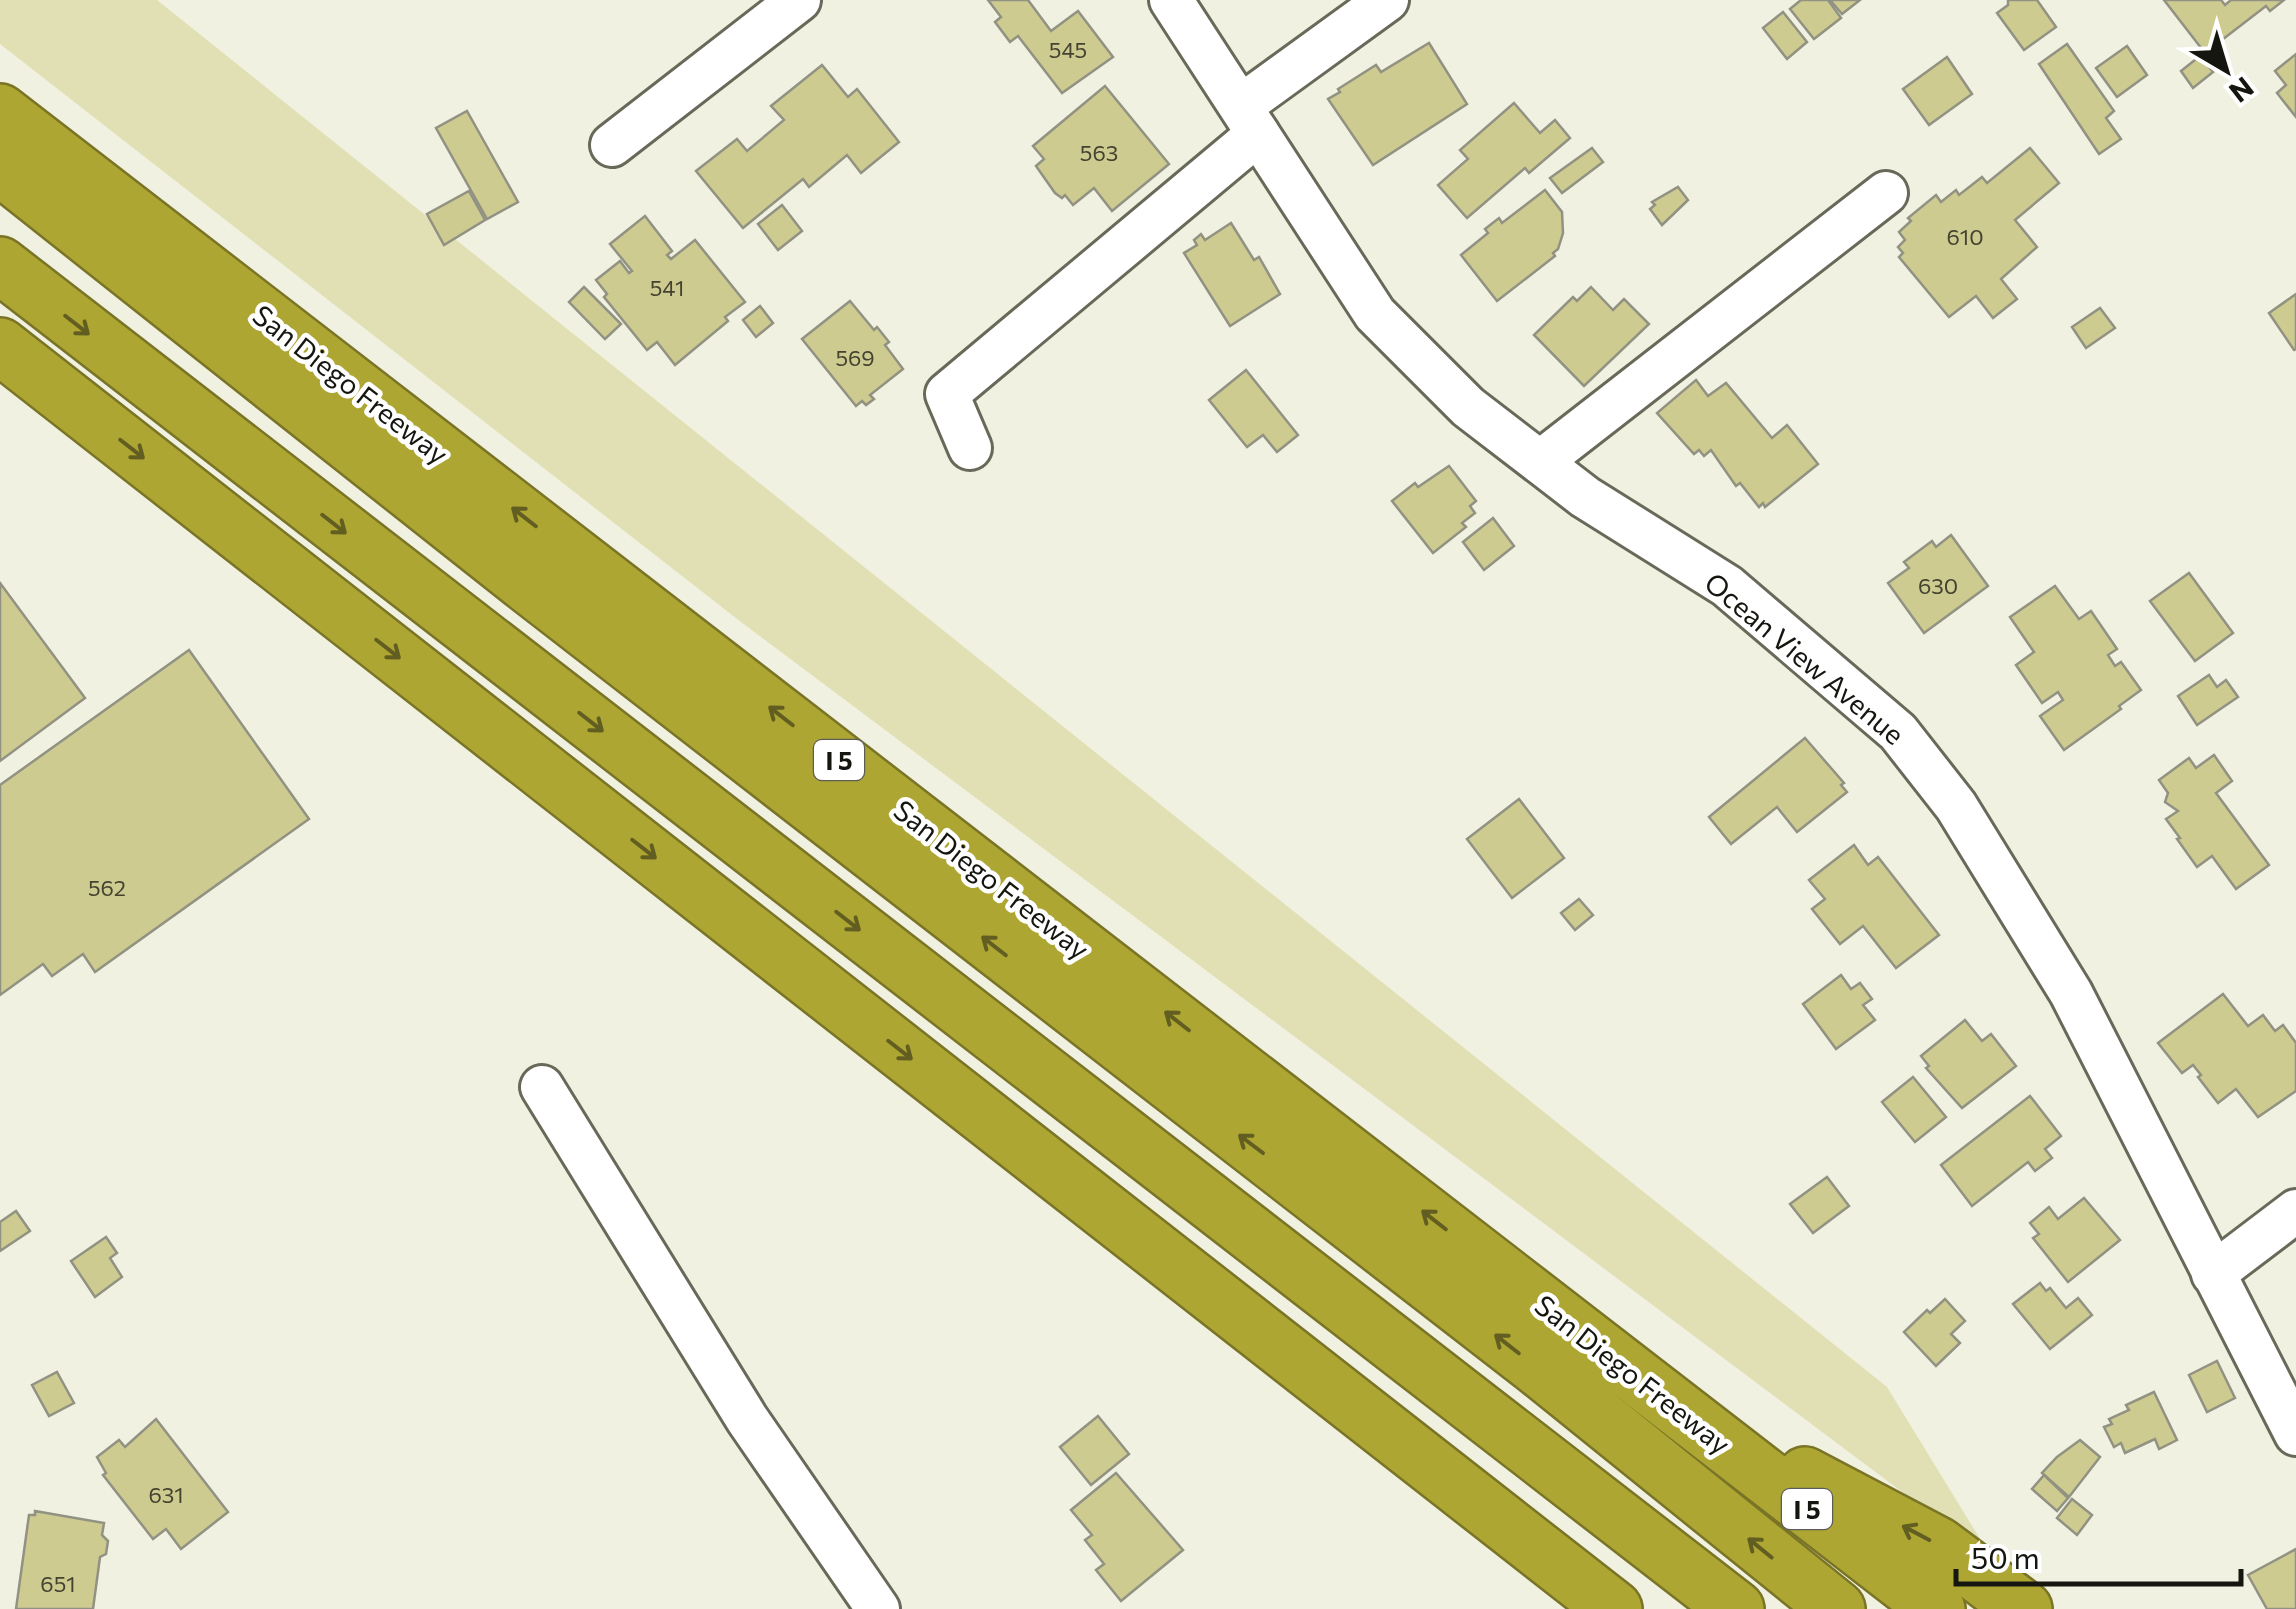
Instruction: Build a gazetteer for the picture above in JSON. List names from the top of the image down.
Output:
{
  "streets": {
    "highway": ["San Diego Freeway", "I 5"],
    "street": ["Ocean View Avenue"]
  },
  "house_numbers": [
    "545",
    "563",
    "610",
    "541",
    "569",
    "630",
    "562",
    "631",
    "651"
  ],
  "scale_bar": "50 m",
  "north": "bottom right"
}
